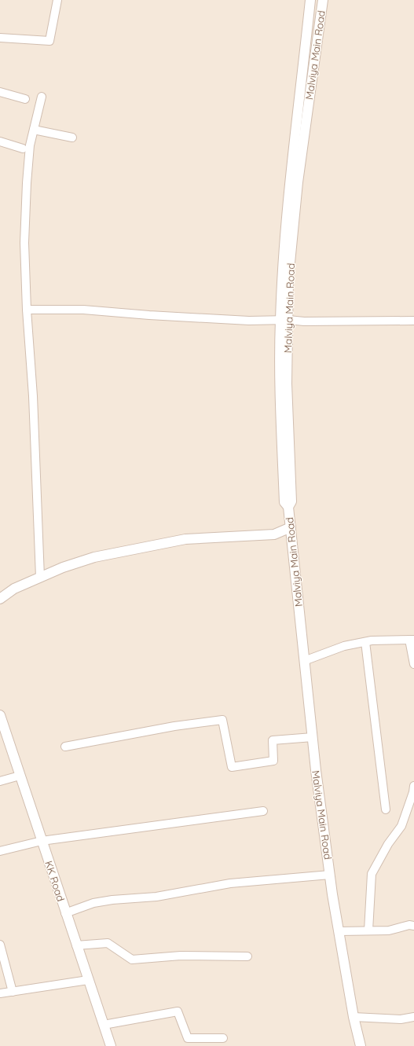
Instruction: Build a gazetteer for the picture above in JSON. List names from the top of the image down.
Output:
{
  "streets": {
    "street": ["Malviya Main Road", "KK Road"]
  }
}
